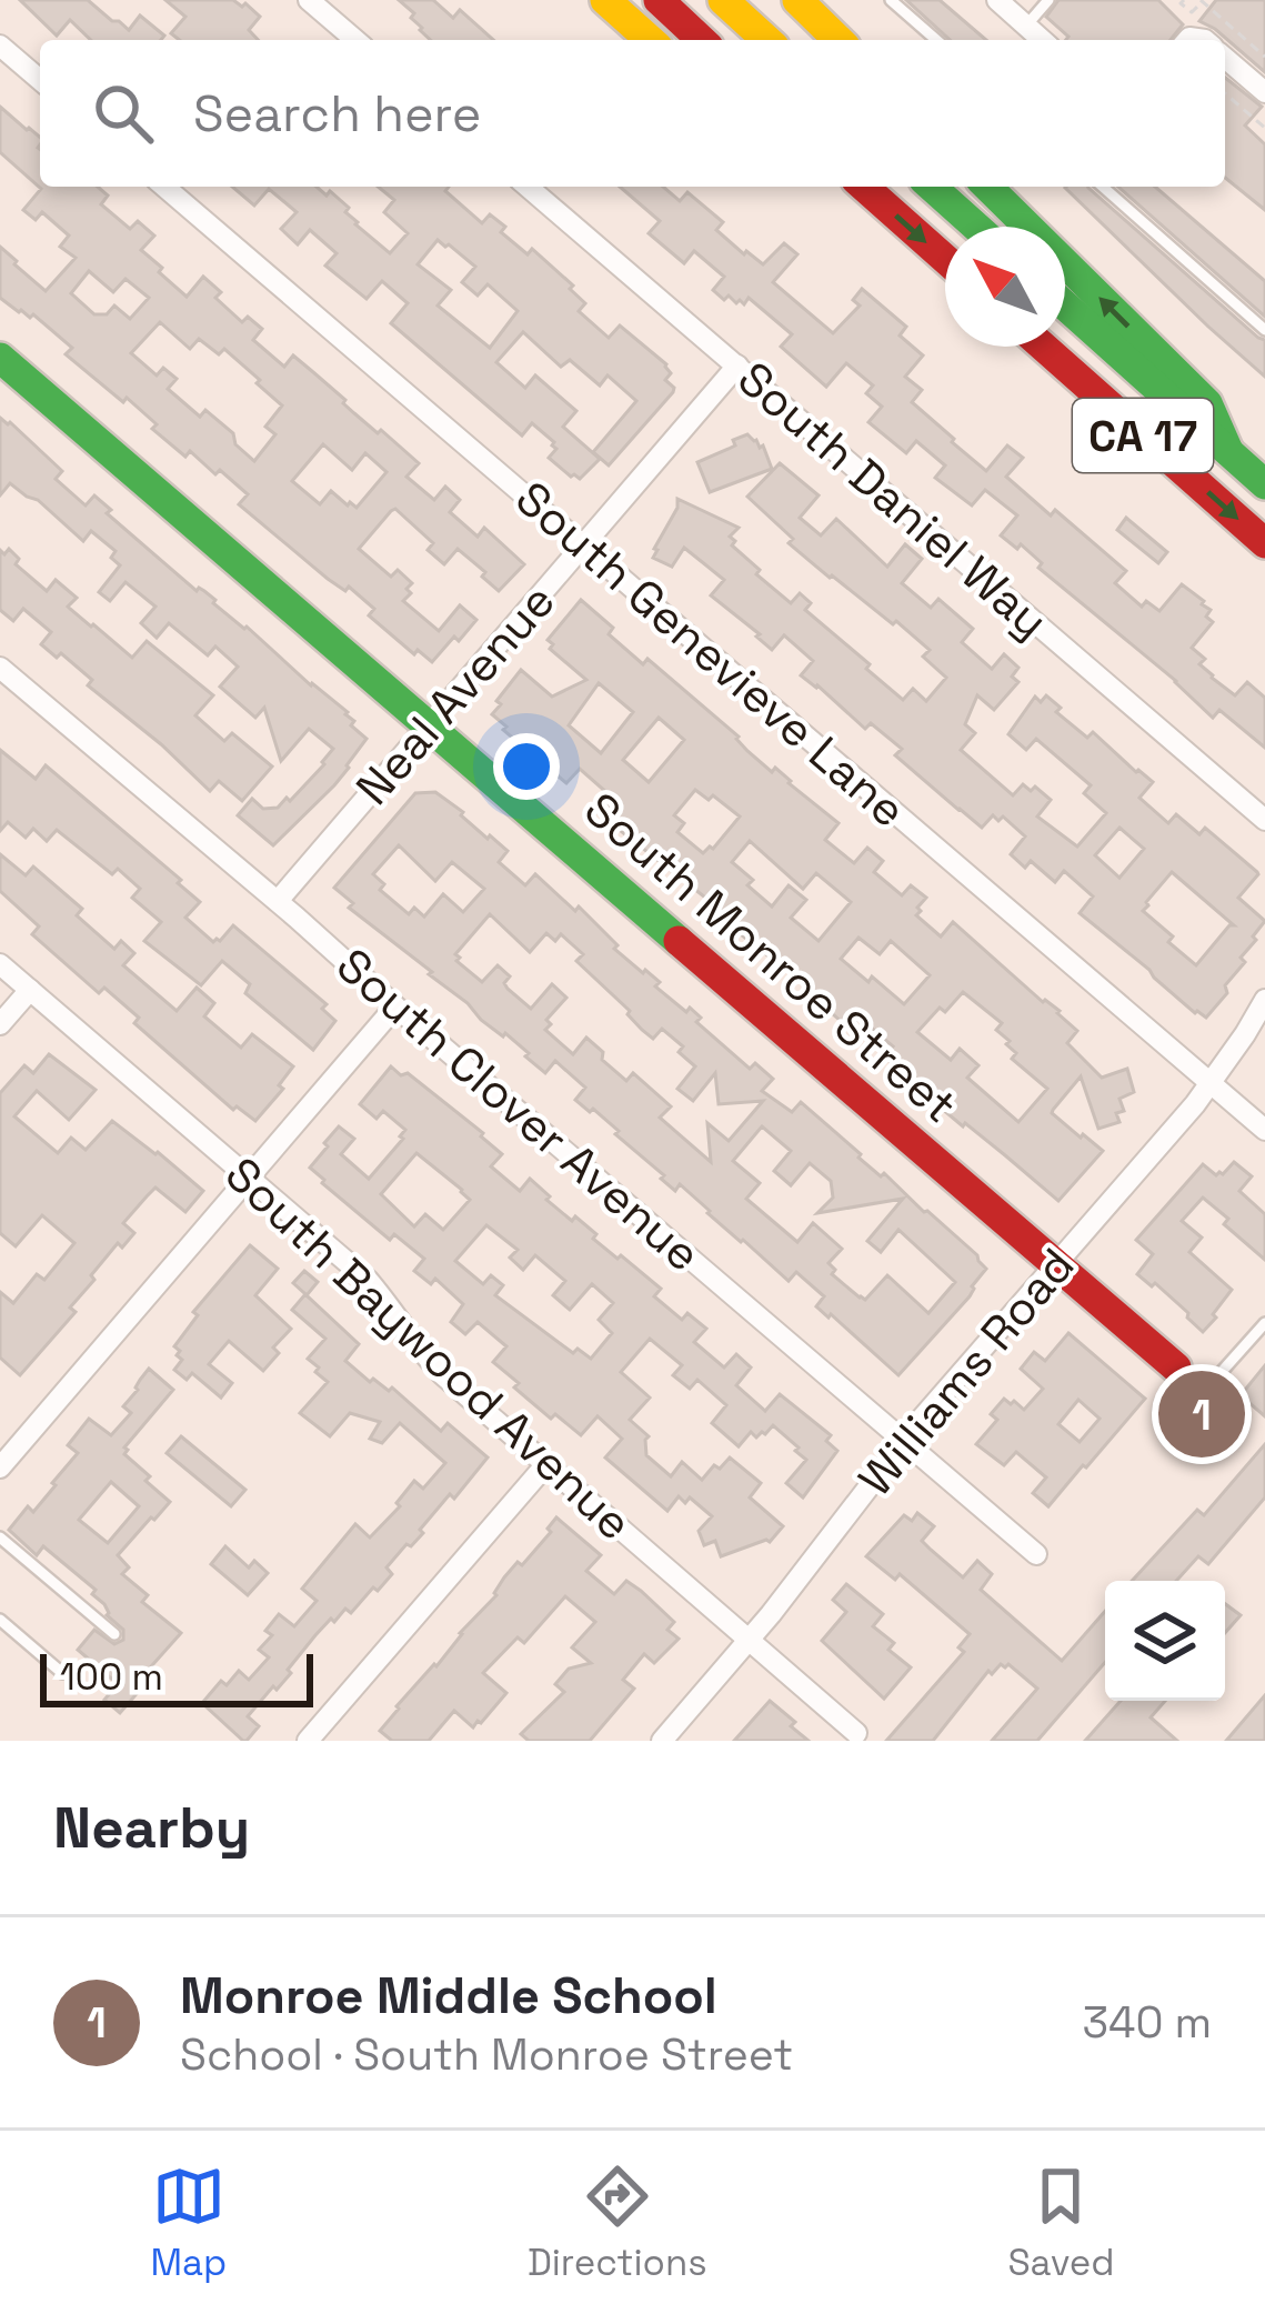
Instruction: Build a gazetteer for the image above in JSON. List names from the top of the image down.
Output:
{
  "streets": {
    "main road": ["CA 17", "South Monroe Street"],
    "street": [
      "South Daniel Way",
      "South Genevieve Lane",
      "Neal Avenue",
      "South Clover Avenue",
      "South Baywood Avenue",
      "Williams Road"
    ]
  },
  "crossings": [
    ["South Daniel Way", "Neal Avenue"],
    ["South Genevieve Lane", "Neal Avenue"],
    ["South Genevieve Lane", "Williams Road"],
    ["Neal Avenue", "South Monroe Street"],
    ["Neal Avenue", "South Clover Avenue"],
    ["South Monroe Street", "Williams Road"],
    ["South Clover Avenue", "Williams Road"],
    ["South Baywood Avenue", "Williams Road"]
  ],
  "scale_bar": "100 m",
  "north": "top left",
  "page": {
    "search": "Search here",
    "pins": "1",
    "scale": "100 m",
    "heading": "Nearby",
    "list": [
      {
        "mark": "1",
        "name": "Monroe Middle School",
        "note": "School · South Monroe Street",
        "value": "340 m"
      }
    ],
    "nav": ["Map", "Directions", "Saved"]
  }
}
